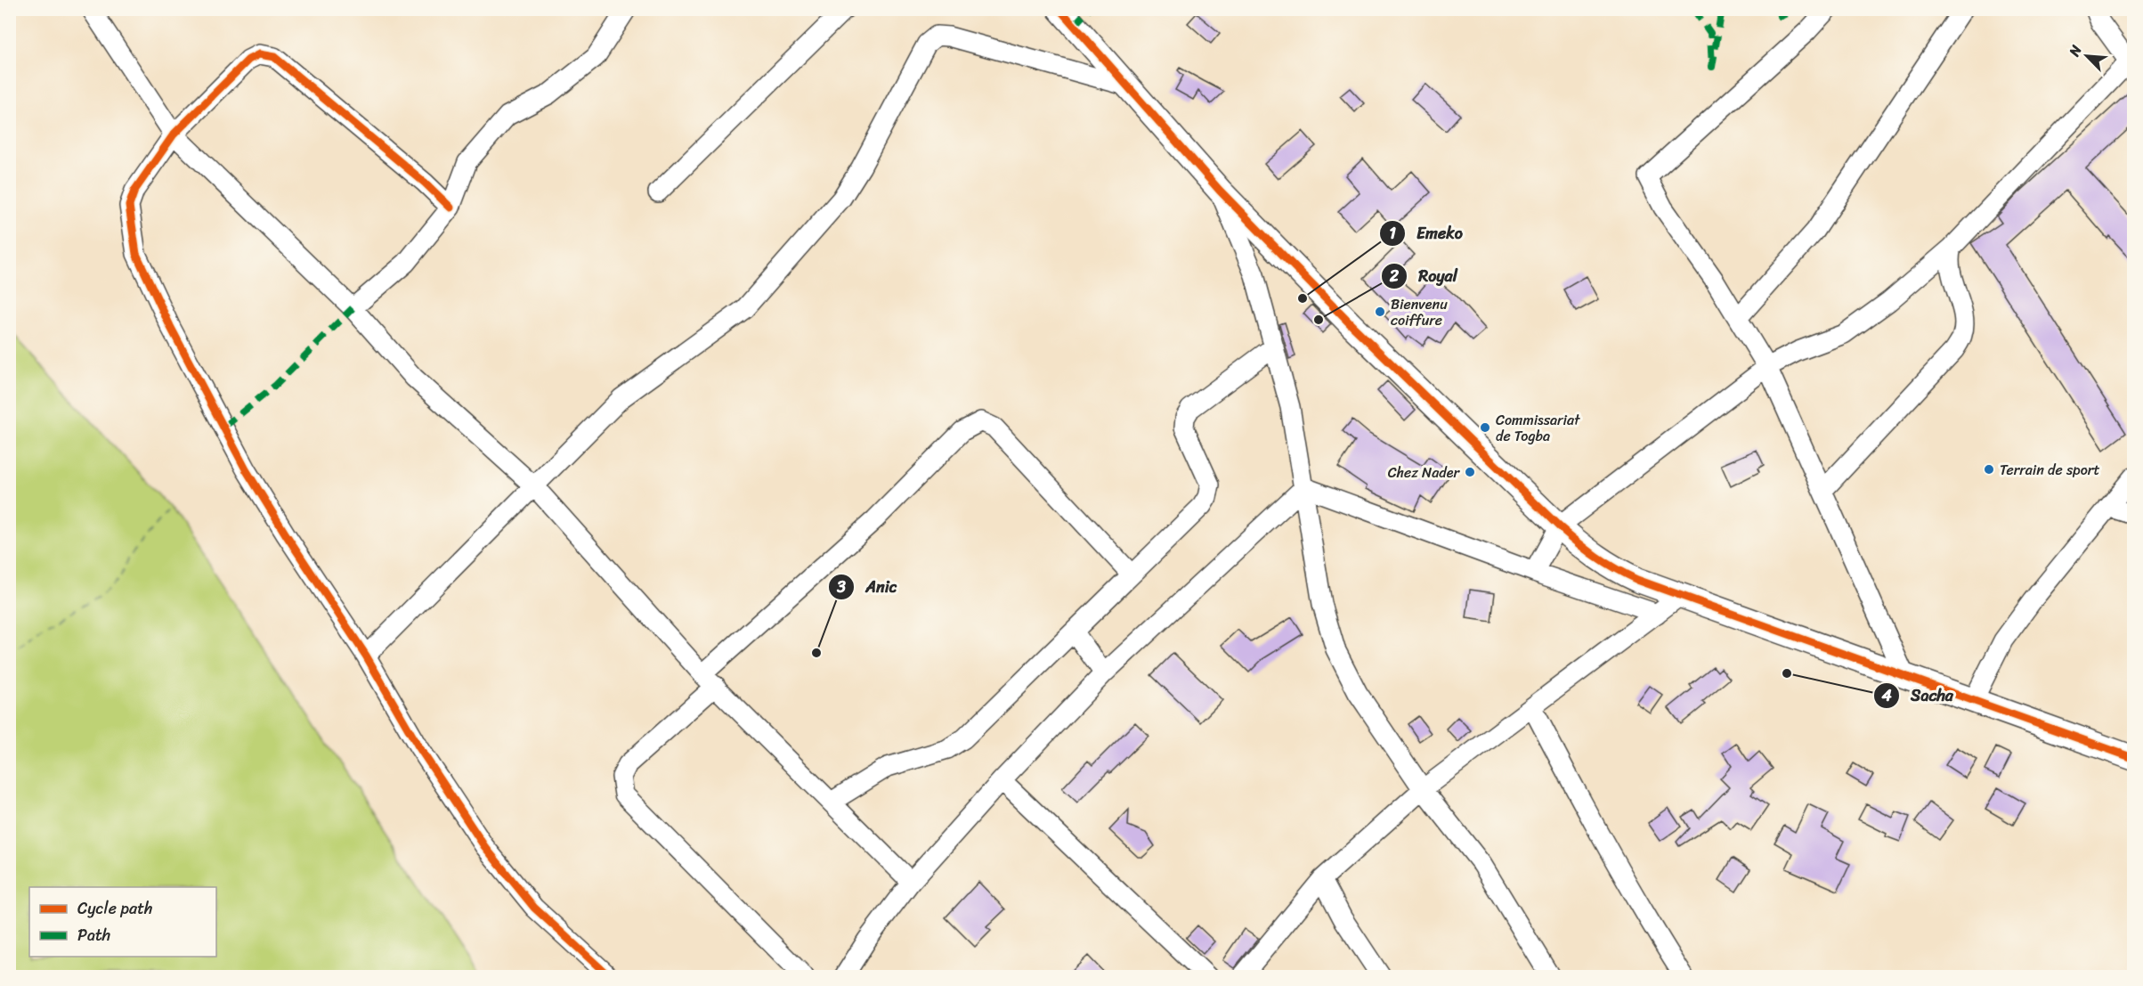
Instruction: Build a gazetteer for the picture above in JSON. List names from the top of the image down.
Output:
{
  "places": [
    "Emeko",
    "Bienvenu coiffure",
    "Royal",
    "Commissariat de Togba",
    "Terrain de sport",
    "Chez Nader",
    "Anic",
    "Sacha"
  ],
  "legend": ["Cycle path", "Path"],
  "north": "top left"
}
